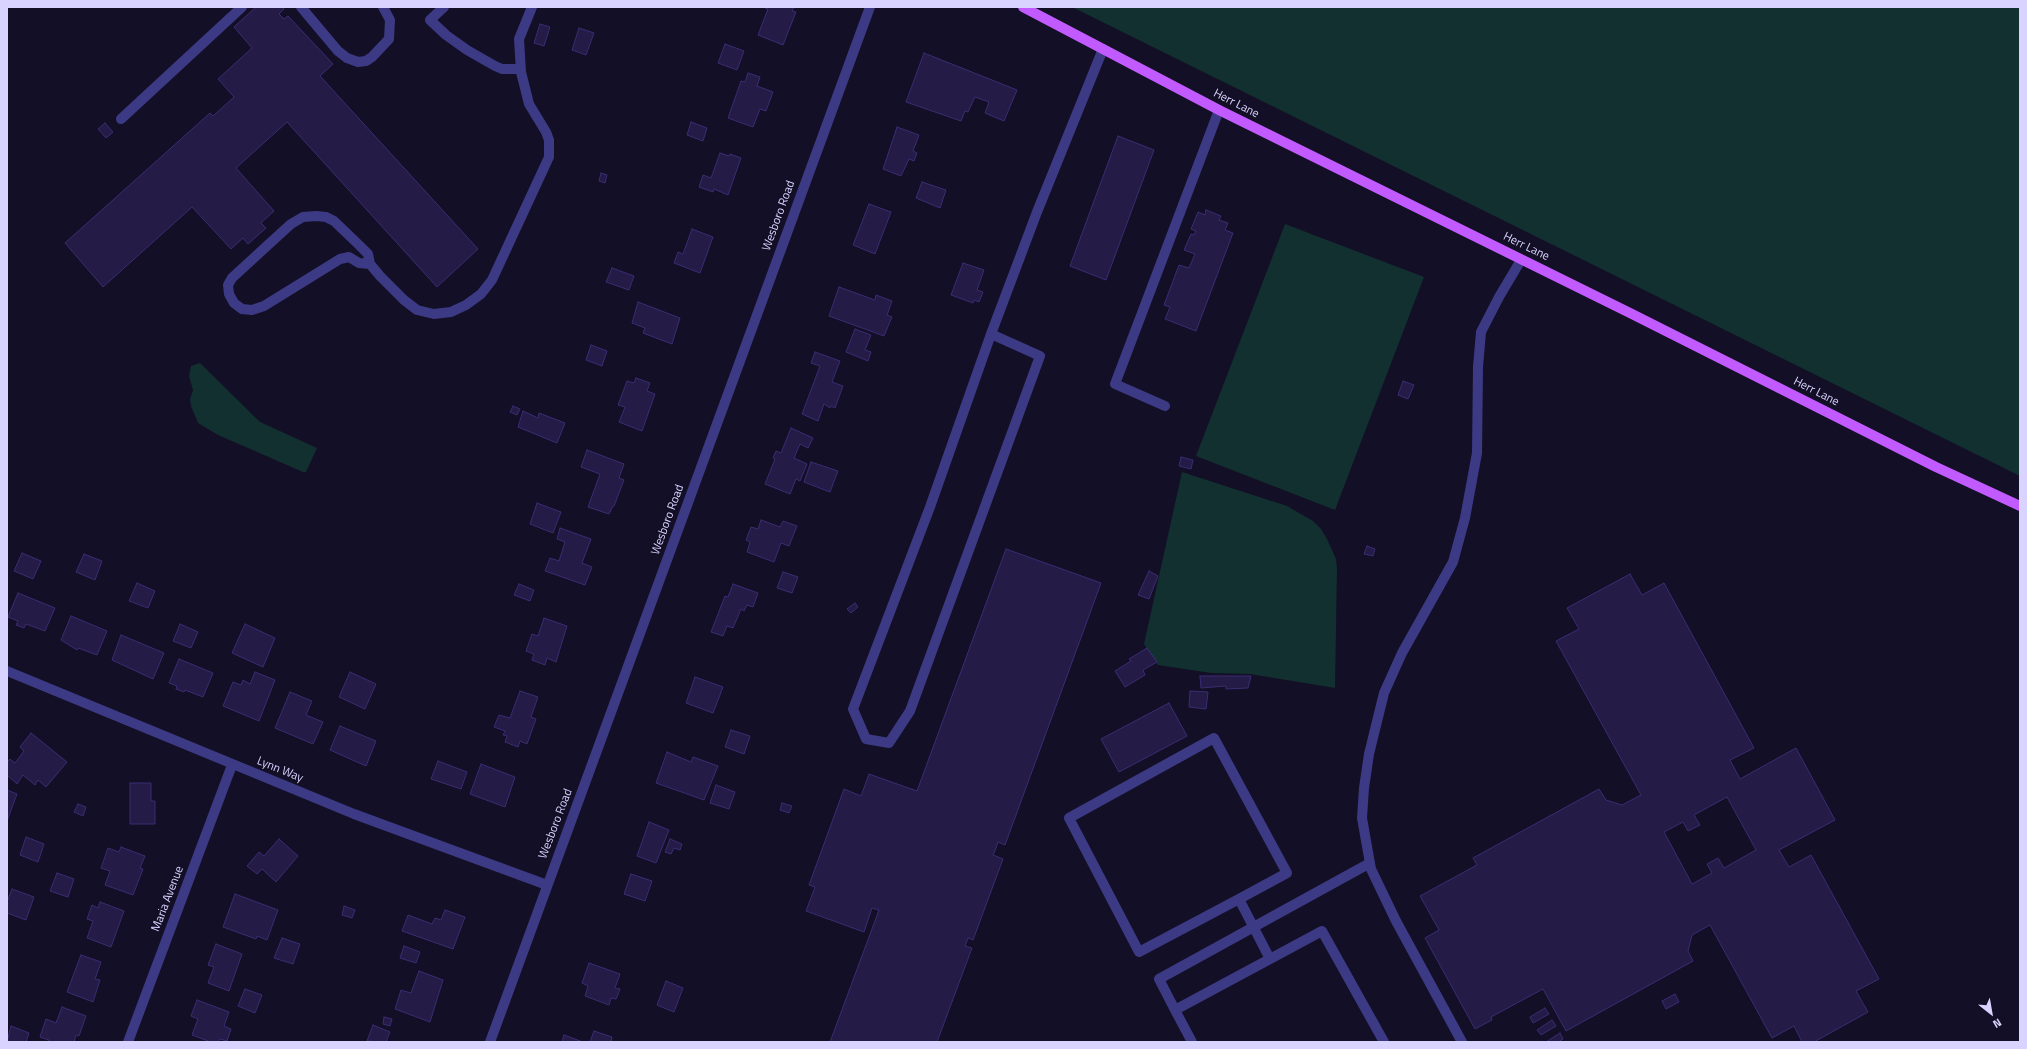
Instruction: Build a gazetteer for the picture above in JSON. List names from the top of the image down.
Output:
{
  "streets": {
    "main road": ["Herr Lane"],
    "street": ["Wesboro Road", "Lynn Way", "Maria Avenue"]
  },
  "crossings": [
    ["Wesboro Road", "Lynn Way"],
    ["Lynn Way", "Maria Avenue"]
  ],
  "north": "bottom right"
}
